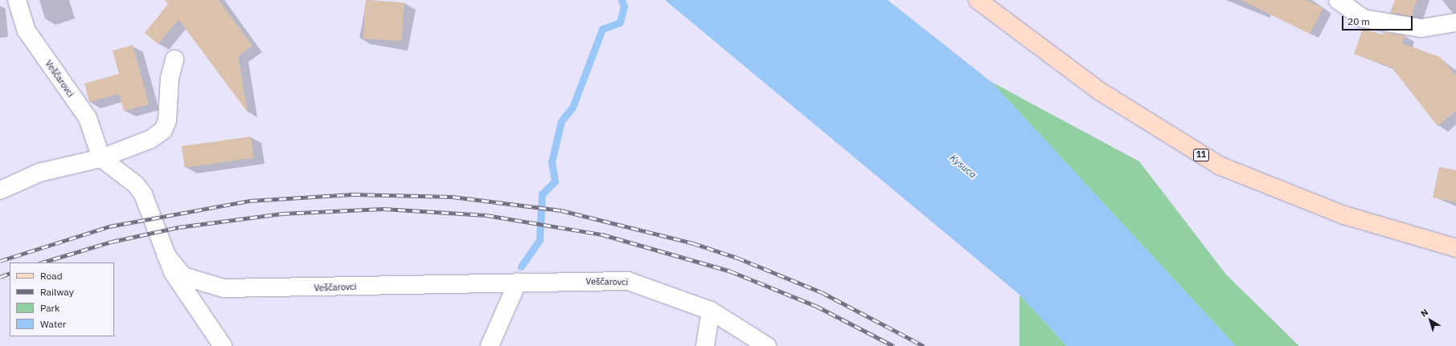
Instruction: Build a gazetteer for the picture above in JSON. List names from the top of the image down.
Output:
{
  "streets": {
    "main road": ["11"],
    "street": ["Veščarovci"]
  },
  "water": ["Kysuca"],
  "legend": [
    "Road",
    "Railway",
    "Park",
    "Water"
  ],
  "scale_bar": "20 m",
  "north": "top left"
}
